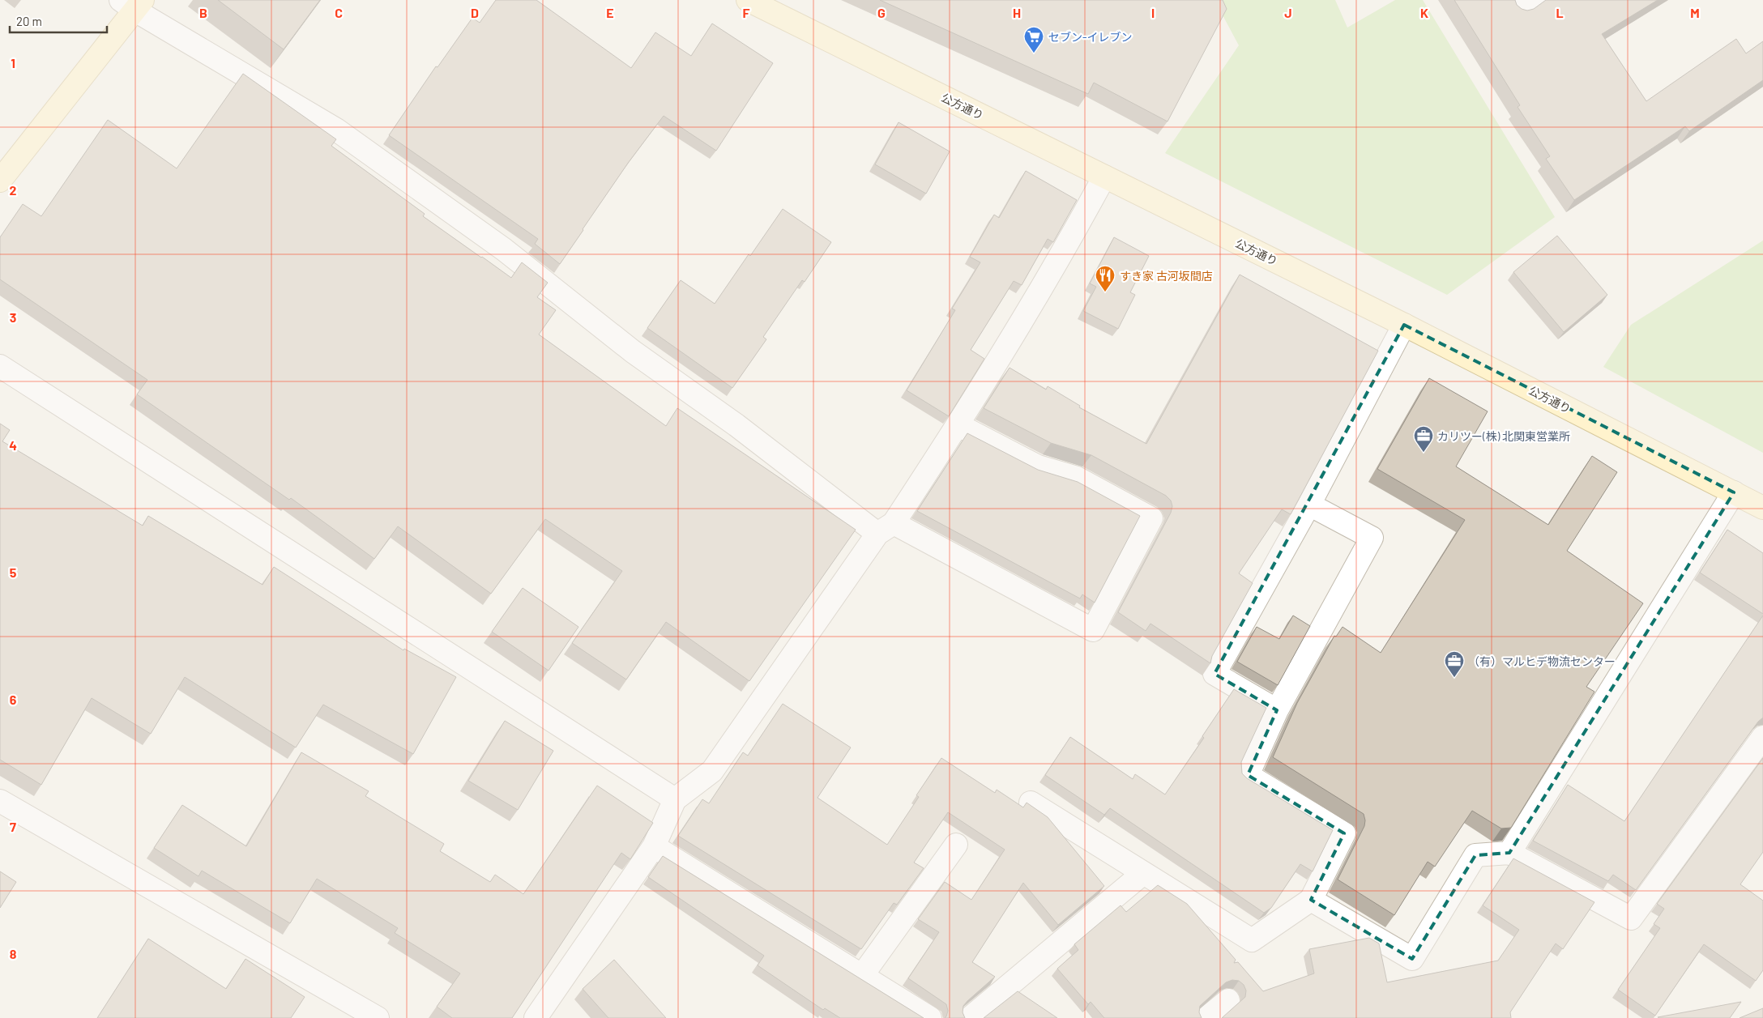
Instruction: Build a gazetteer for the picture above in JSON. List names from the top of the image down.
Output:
{
  "streets": {
    "street": ["公方通り"]
  },
  "places": {
    "supermarket": ["セブン-イレブン"],
    "restaurant": ["すき家 古河坂間店"],
    "office": ["カリツー(株) 北関東営業所", "（有）マルヒデ物流センター"]
  },
  "scale_bar": "20 m",
  "grid": {
    "columns": [
      "B",
      "C",
      "D",
      "E",
      "F",
      "G",
      "H",
      "I",
      "J",
      "K",
      "L",
      "M"
    ],
    "rows": [
      "1",
      "2",
      "3",
      "4",
      "5",
      "6",
      "7",
      "8"
    ]
  }
}
